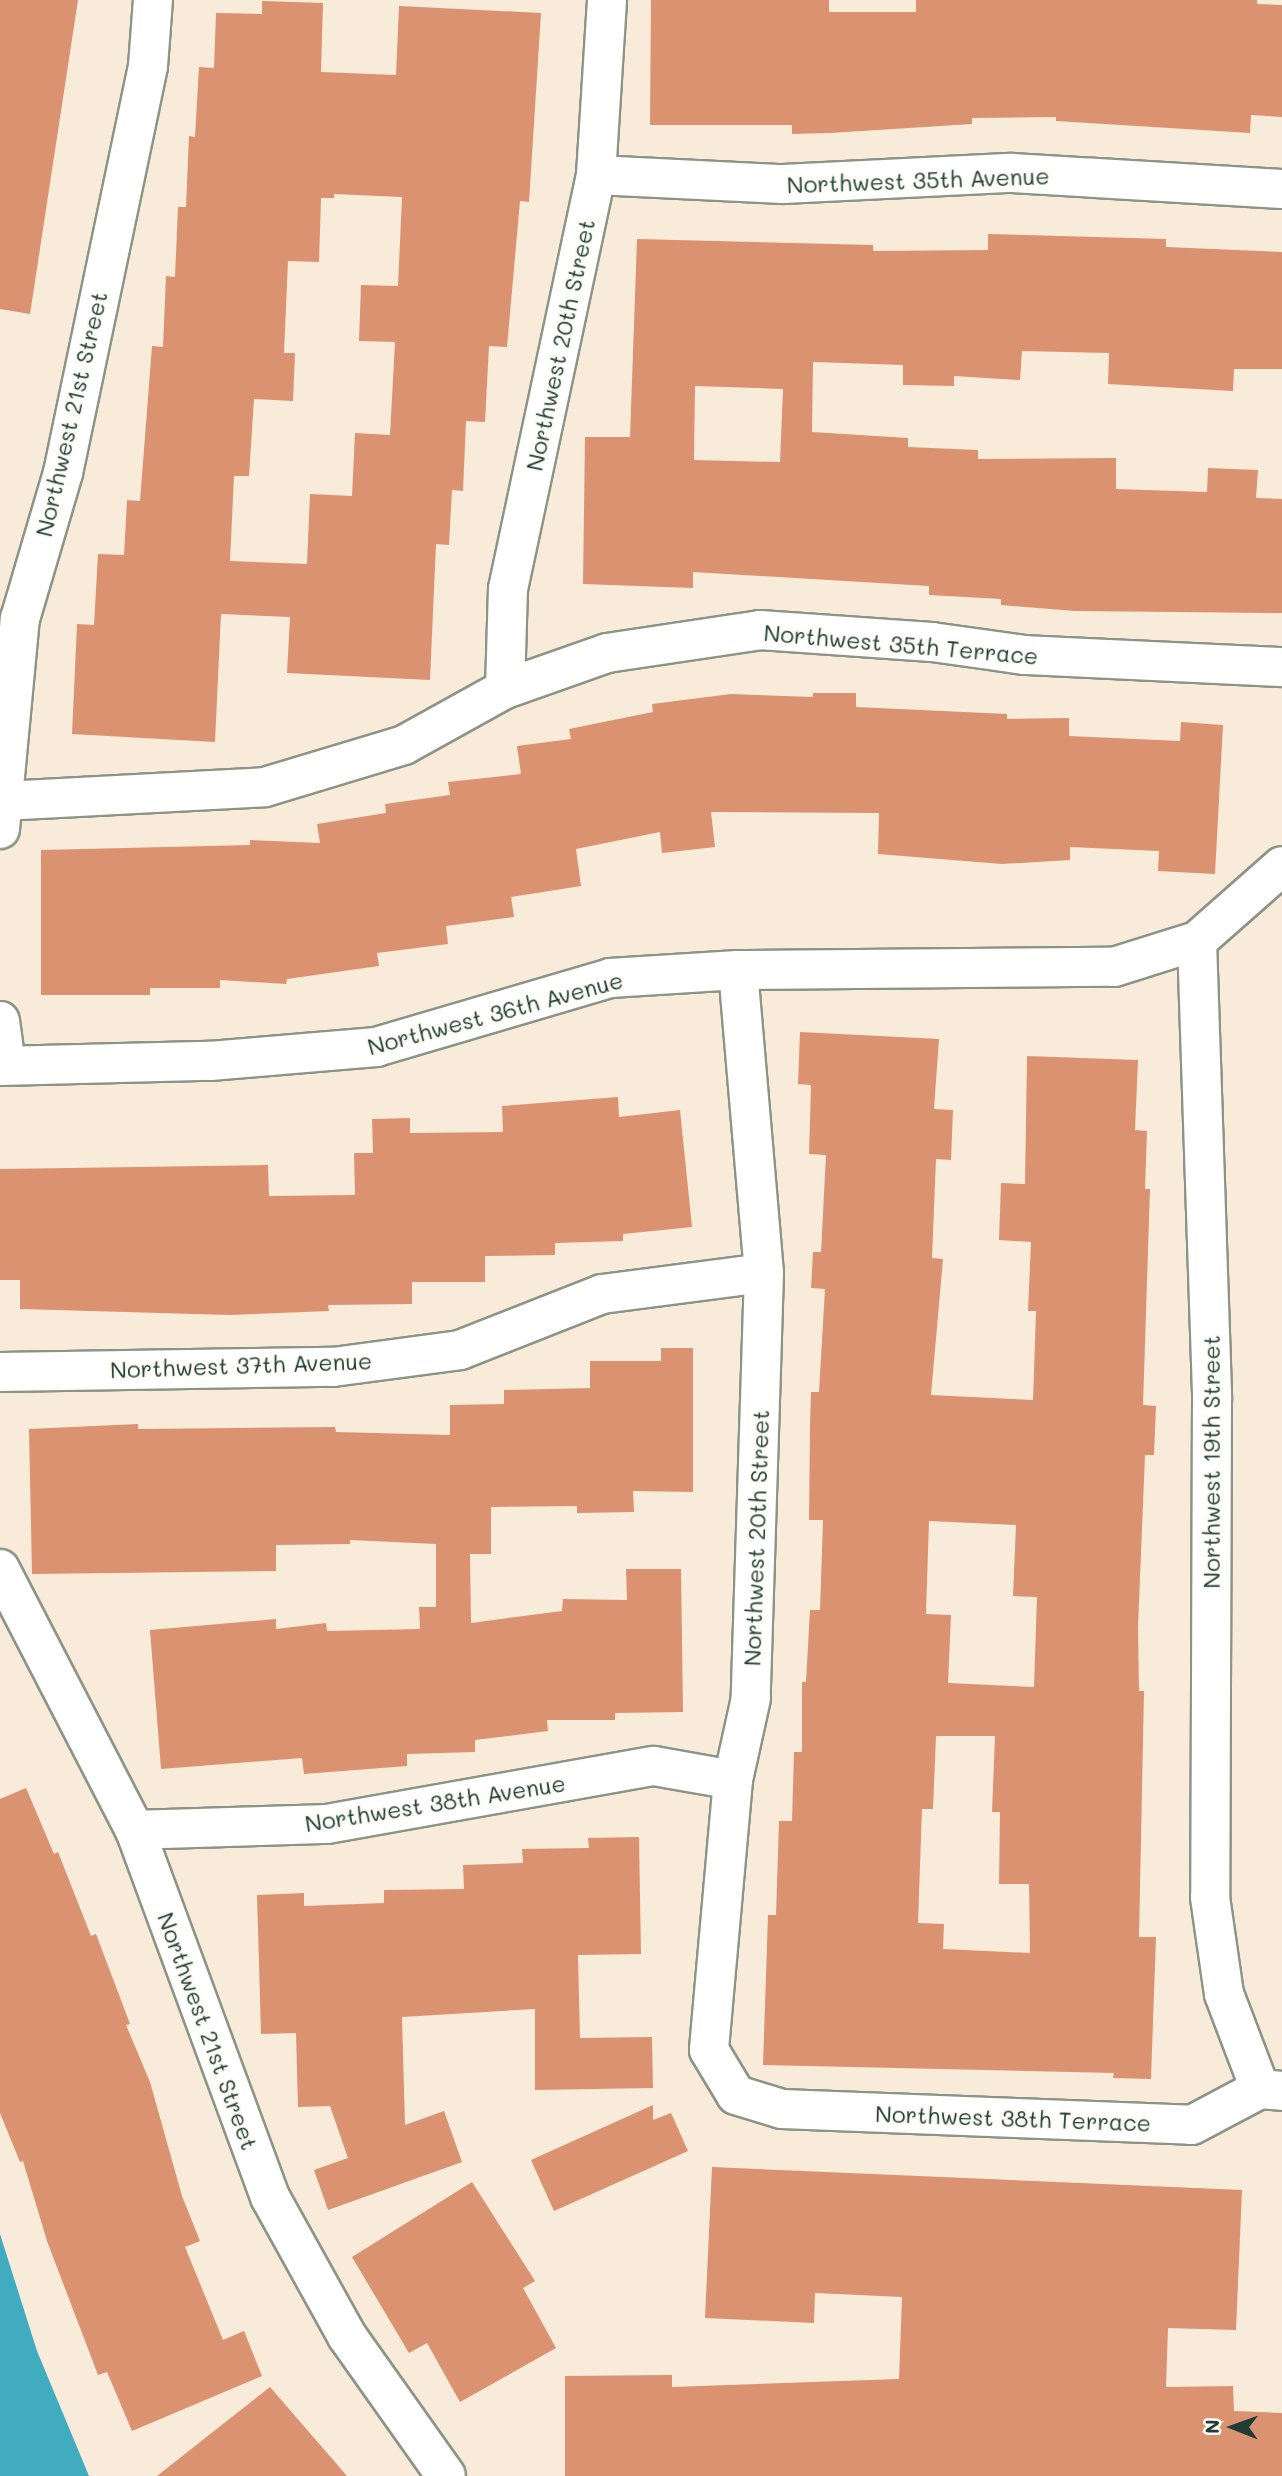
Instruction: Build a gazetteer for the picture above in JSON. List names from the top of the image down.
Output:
{
  "streets": {
    "street": [
      "Northwest 35th Avenue",
      "Northwest 20th Street",
      "Northwest 21st Street",
      "Northwest 35th Terrace",
      "Northwest 36th Avenue",
      "Northwest 37th Avenue",
      "Northwest 19th Street",
      "Northwest 38th Avenue",
      "Northwest 38th Terrace"
    ]
  },
  "crossings": [
    ["Northwest 35th Avenue", "Northwest 20th Street"],
    ["Northwest 20th Street", "Northwest 35th Terrace"],
    ["Northwest 20th Street", "Northwest 36th Avenue"],
    ["Northwest 20th Street", "Northwest 37th Avenue"],
    ["Northwest 20th Street", "Northwest 38th Avenue"],
    ["Northwest 20th Street", "Northwest 38th Terrace"],
    ["Northwest 21st Street", "Northwest 35th Terrace"],
    ["Northwest 21st Street", "Northwest 38th Avenue"],
    ["Northwest 36th Avenue", "Northwest 19th Street"],
    ["Northwest 19th Street", "Northwest 38th Terrace"]
  ],
  "north": "left"
}
